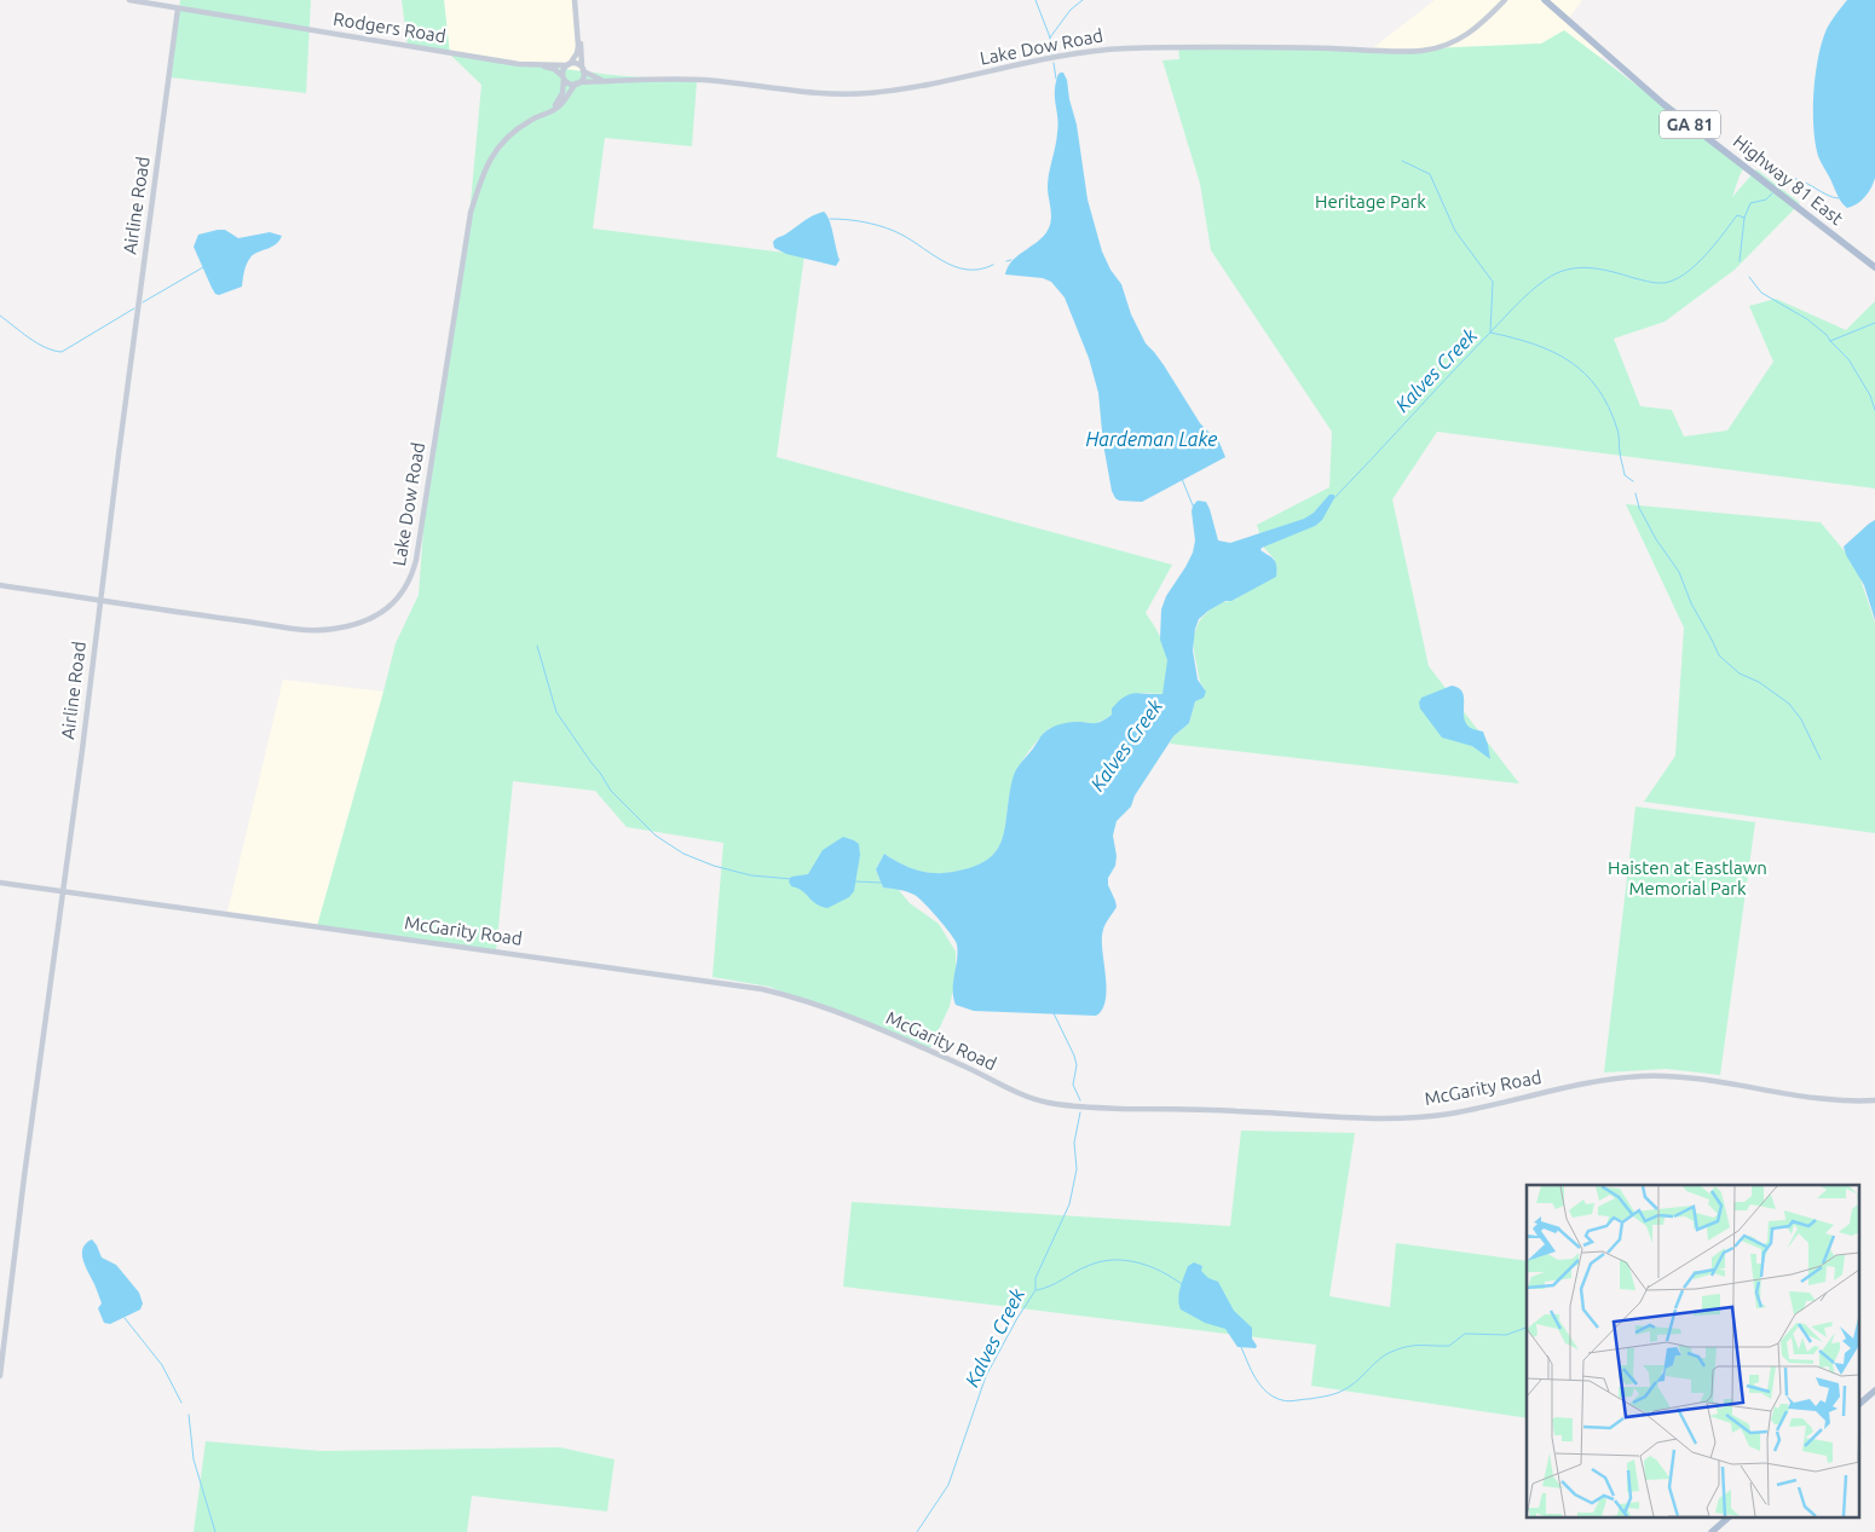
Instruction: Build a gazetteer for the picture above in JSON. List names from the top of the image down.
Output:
{
  "streets": {
    "main road": ["GA 81", "Highway 81 East"],
    "street": [
      "Rodgers Road",
      "Lake Dow Road",
      "Airline Road",
      "McGarity Road"
    ]
  },
  "crossings": [
    ["Rodgers Road", "Lake Dow Road"],
    ["Rodgers Road", "Airline Road"],
    ["Lake Dow Road", "Airline Road"],
    ["Airline Road", "McGarity Road"]
  ],
  "water": ["Kalves Creek", "Hardeman Lake"],
  "parks": ["Heritage Park", "Haisten at Eastlawn Memorial Park"]
}
